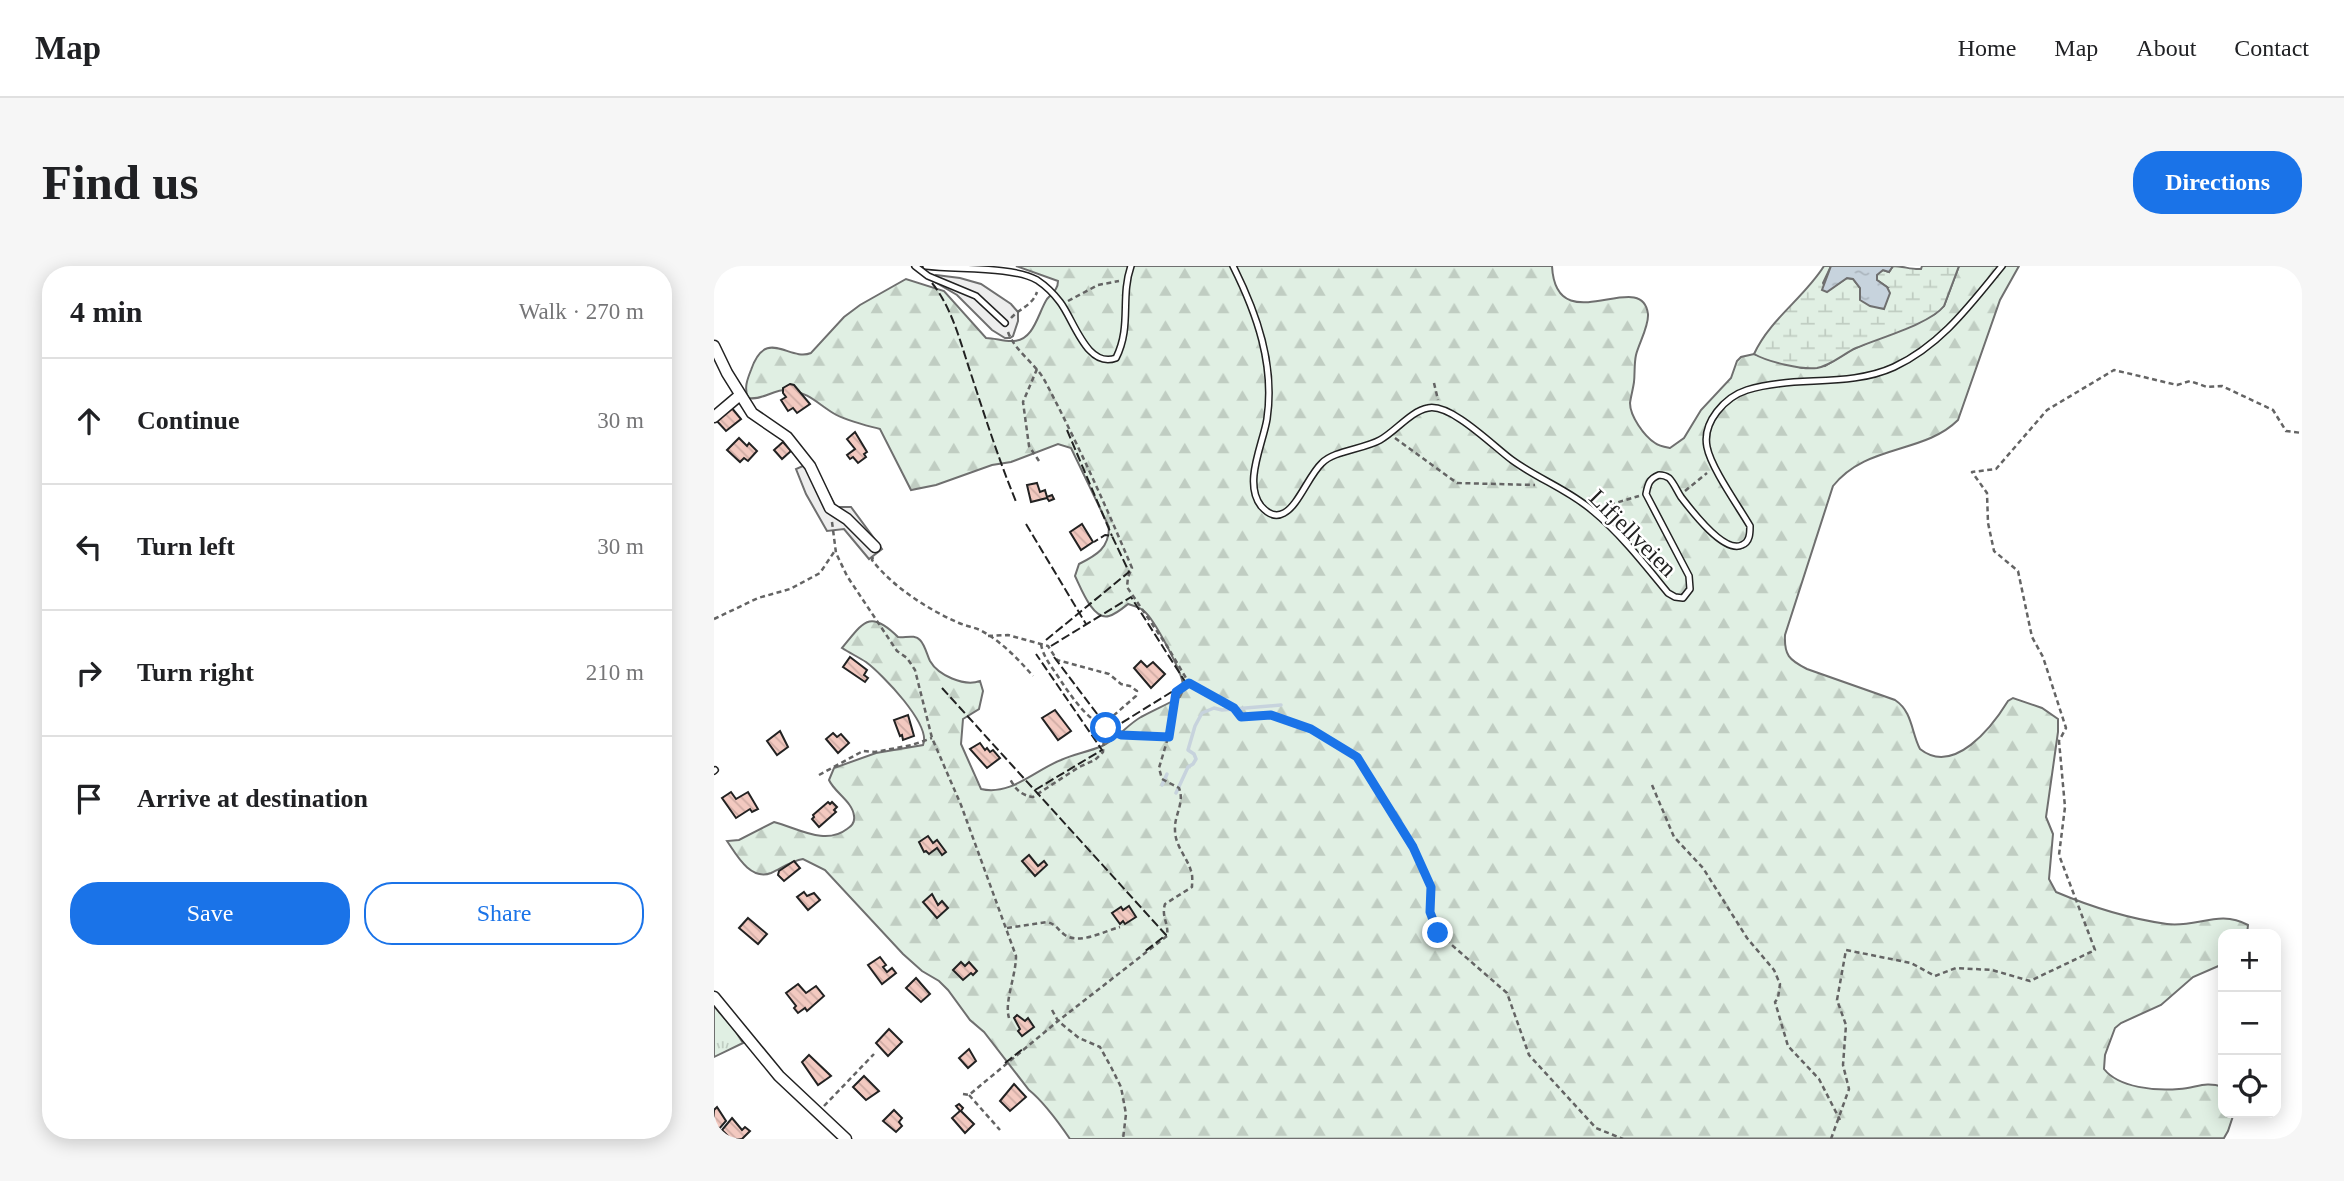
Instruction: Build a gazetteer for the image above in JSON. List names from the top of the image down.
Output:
{
  "streets": {
    "lane": ["Lifjellveien"]
  },
  "page": {
    "header": "Map",
    "nav": [
      "Home",
      "Map",
      "About",
      "Contact"
    ],
    "buttons": [
      "Directions",
      ["Save", "Share"]
    ],
    "title": "Find us",
    "heading": ["4 min", "Walk · 270 m"],
    "list": [
      ["Continue", "30 m"],
      ["Turn left", "30 m"],
      ["Turn right", "210 m"],
      "Arrive at destination"
    ],
    "map_buttons": ["+", "−"]
  }
}
